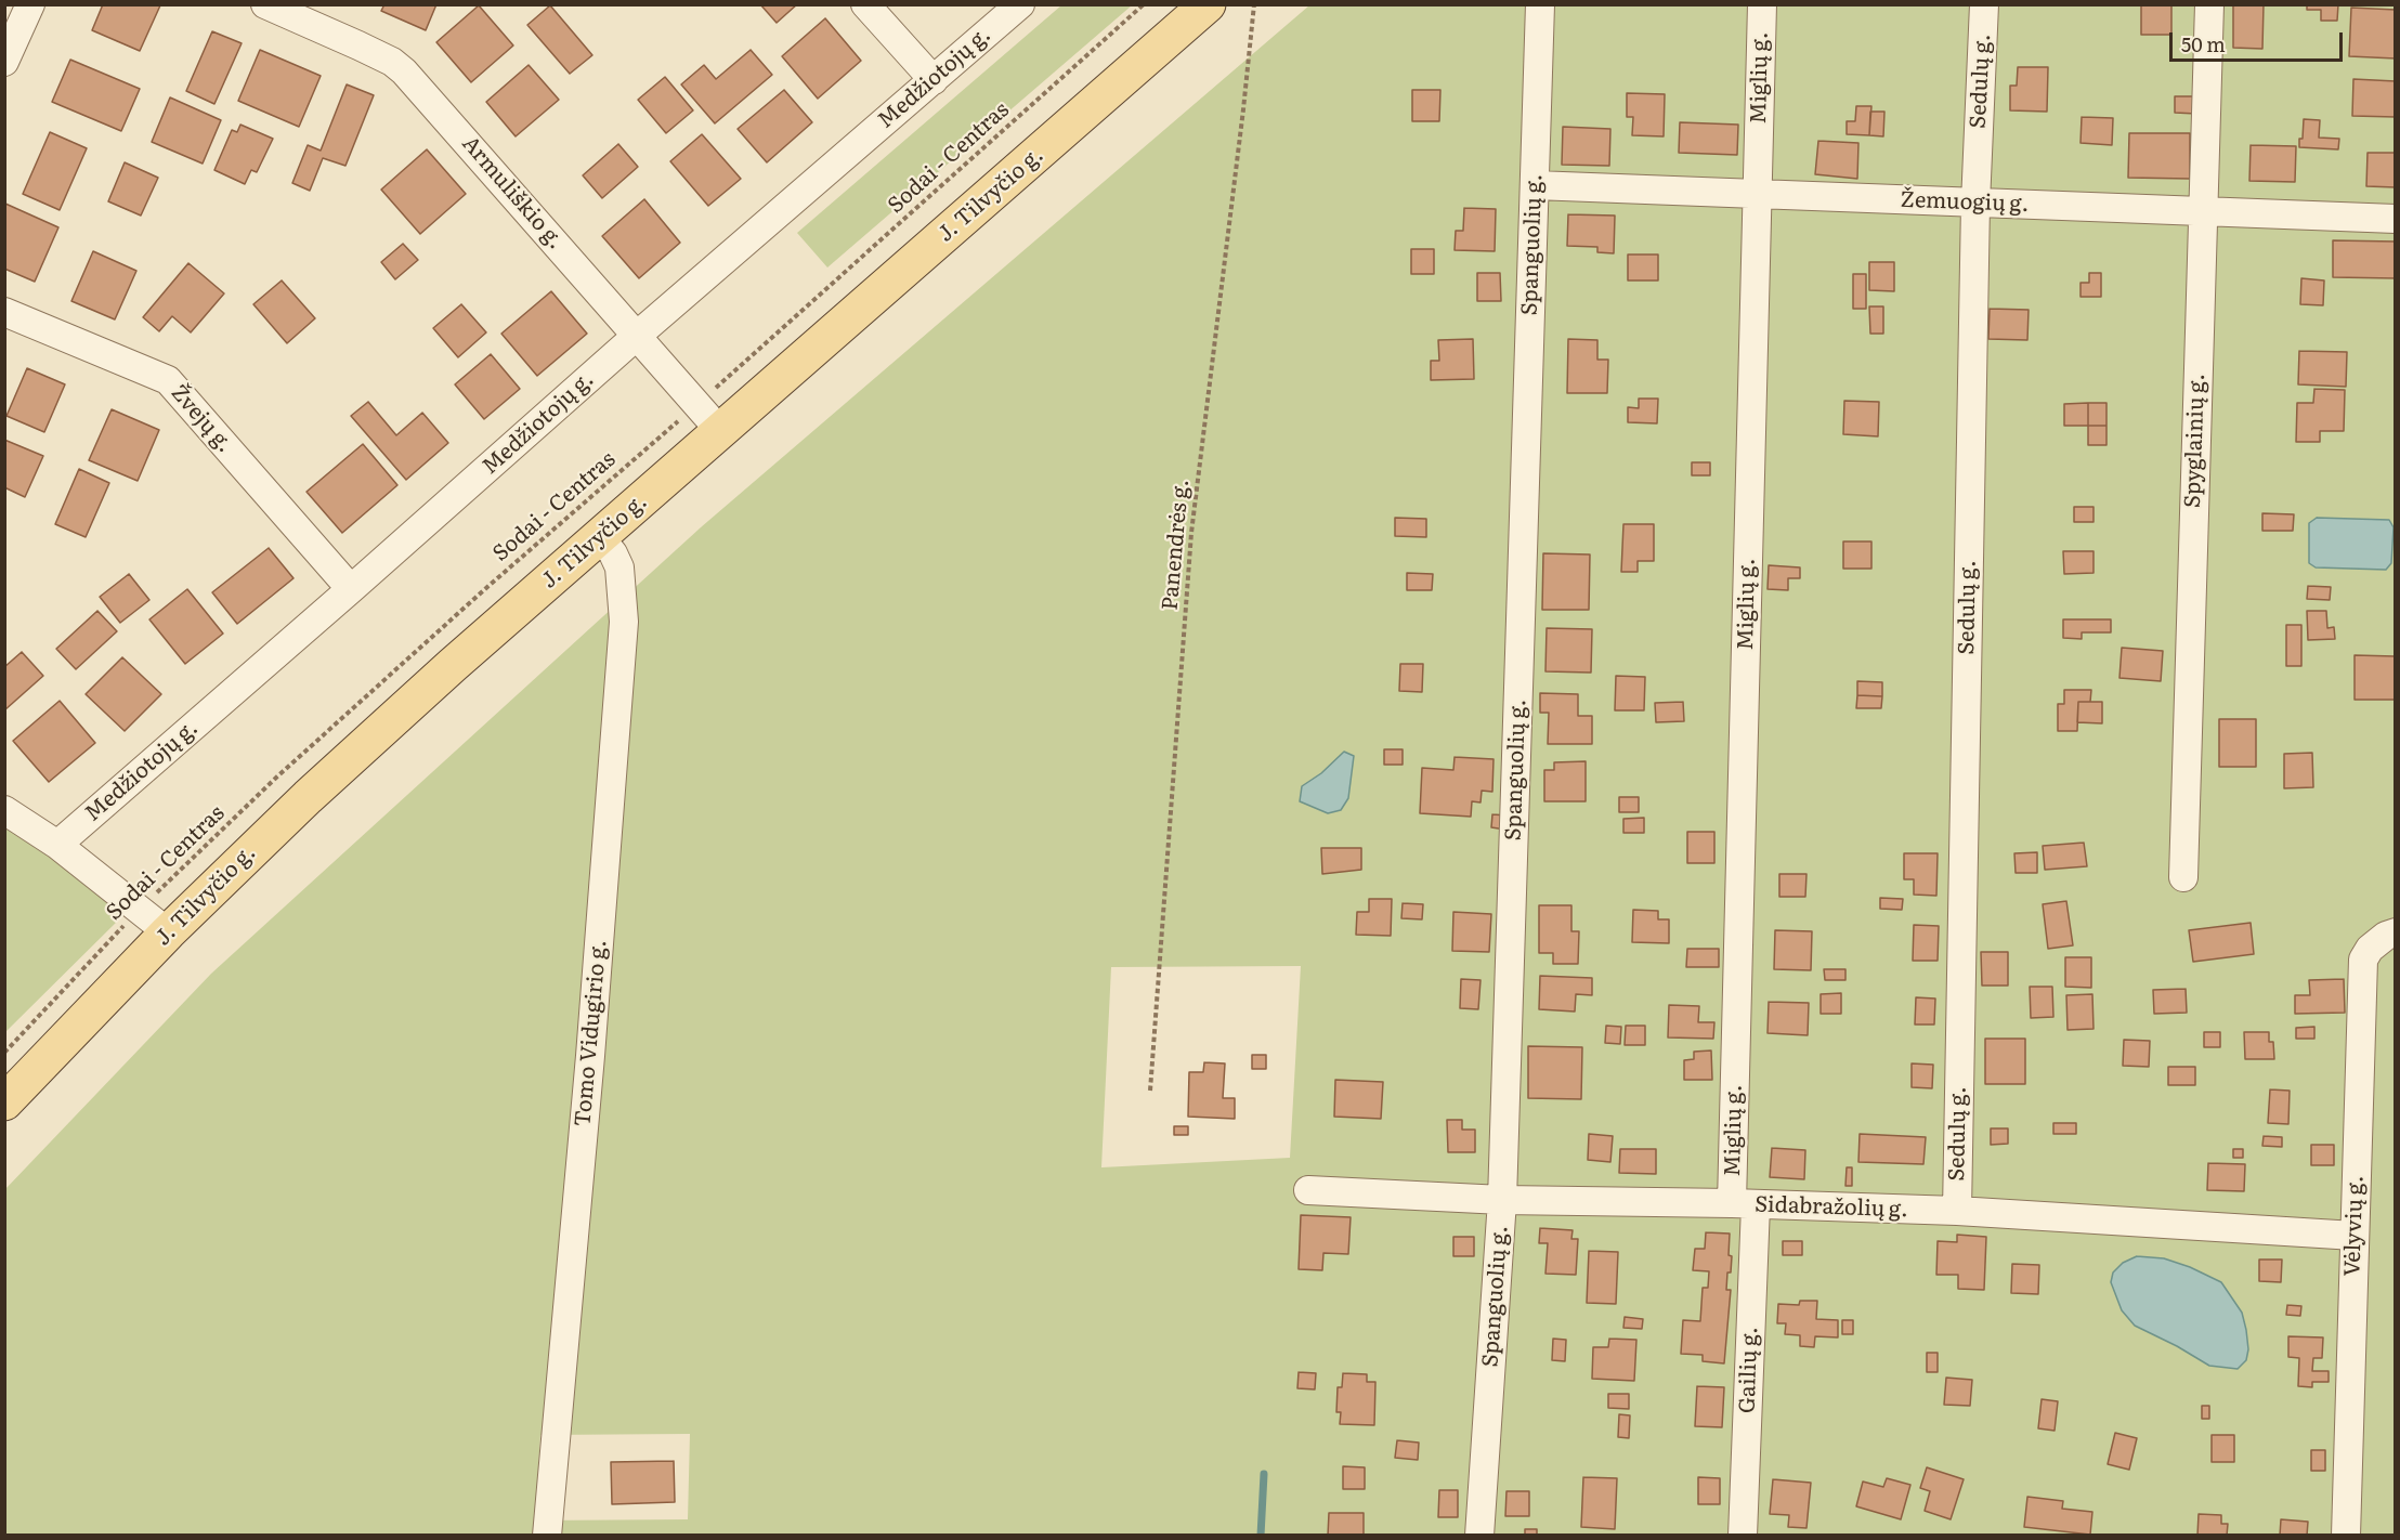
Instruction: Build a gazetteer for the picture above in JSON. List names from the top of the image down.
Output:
{
  "streets": {
    "main road": ["J. Tilvyčio g."],
    "street": [
      "Medžiotojų g.",
      "Miglių g.",
      "Sedulų g.",
      "Armuliškio g.",
      "Žemuogių g.",
      "Spanguolių g.",
      "Žvejų g.",
      "Spyglainių g.",
      "Tomo Vidugirio g.",
      "Sidabražolių g.",
      "Vėlyvių g.",
      "Gailių g."
    ],
    "path": ["Sodai - Centras", "Panendrės g."]
  },
  "crossings": [
    ["Medžiotojų g.", "Armuliškio g."],
    ["Medžiotojų g.", "Žvejų g."],
    ["Miglių g.", "Žemuogių g."],
    ["Miglių g.", "Sidabražolių g."],
    ["Miglių g.", "Gailių g."],
    ["Sedulų g.", "Žemuogių g."],
    ["Sedulų g.", "Sidabražolių g."],
    ["Sodai - Centras", "Armuliškio g."],
    ["Armuliškio g.", "J. Tilvyčio g."],
    ["J. Tilvyčio g.", "Tomo Vidugirio g."],
    ["Žemuogių g.", "Spanguolių g."],
    ["Žemuogių g.", "Spyglainių g."],
    ["Spanguolių g.", "Sidabražolių g."],
    ["Sidabražolių g.", "Vėlyvių g."],
    ["Sidabražolių g.", "Gailių g."]
  ],
  "scale_bar": "50 m"
}
